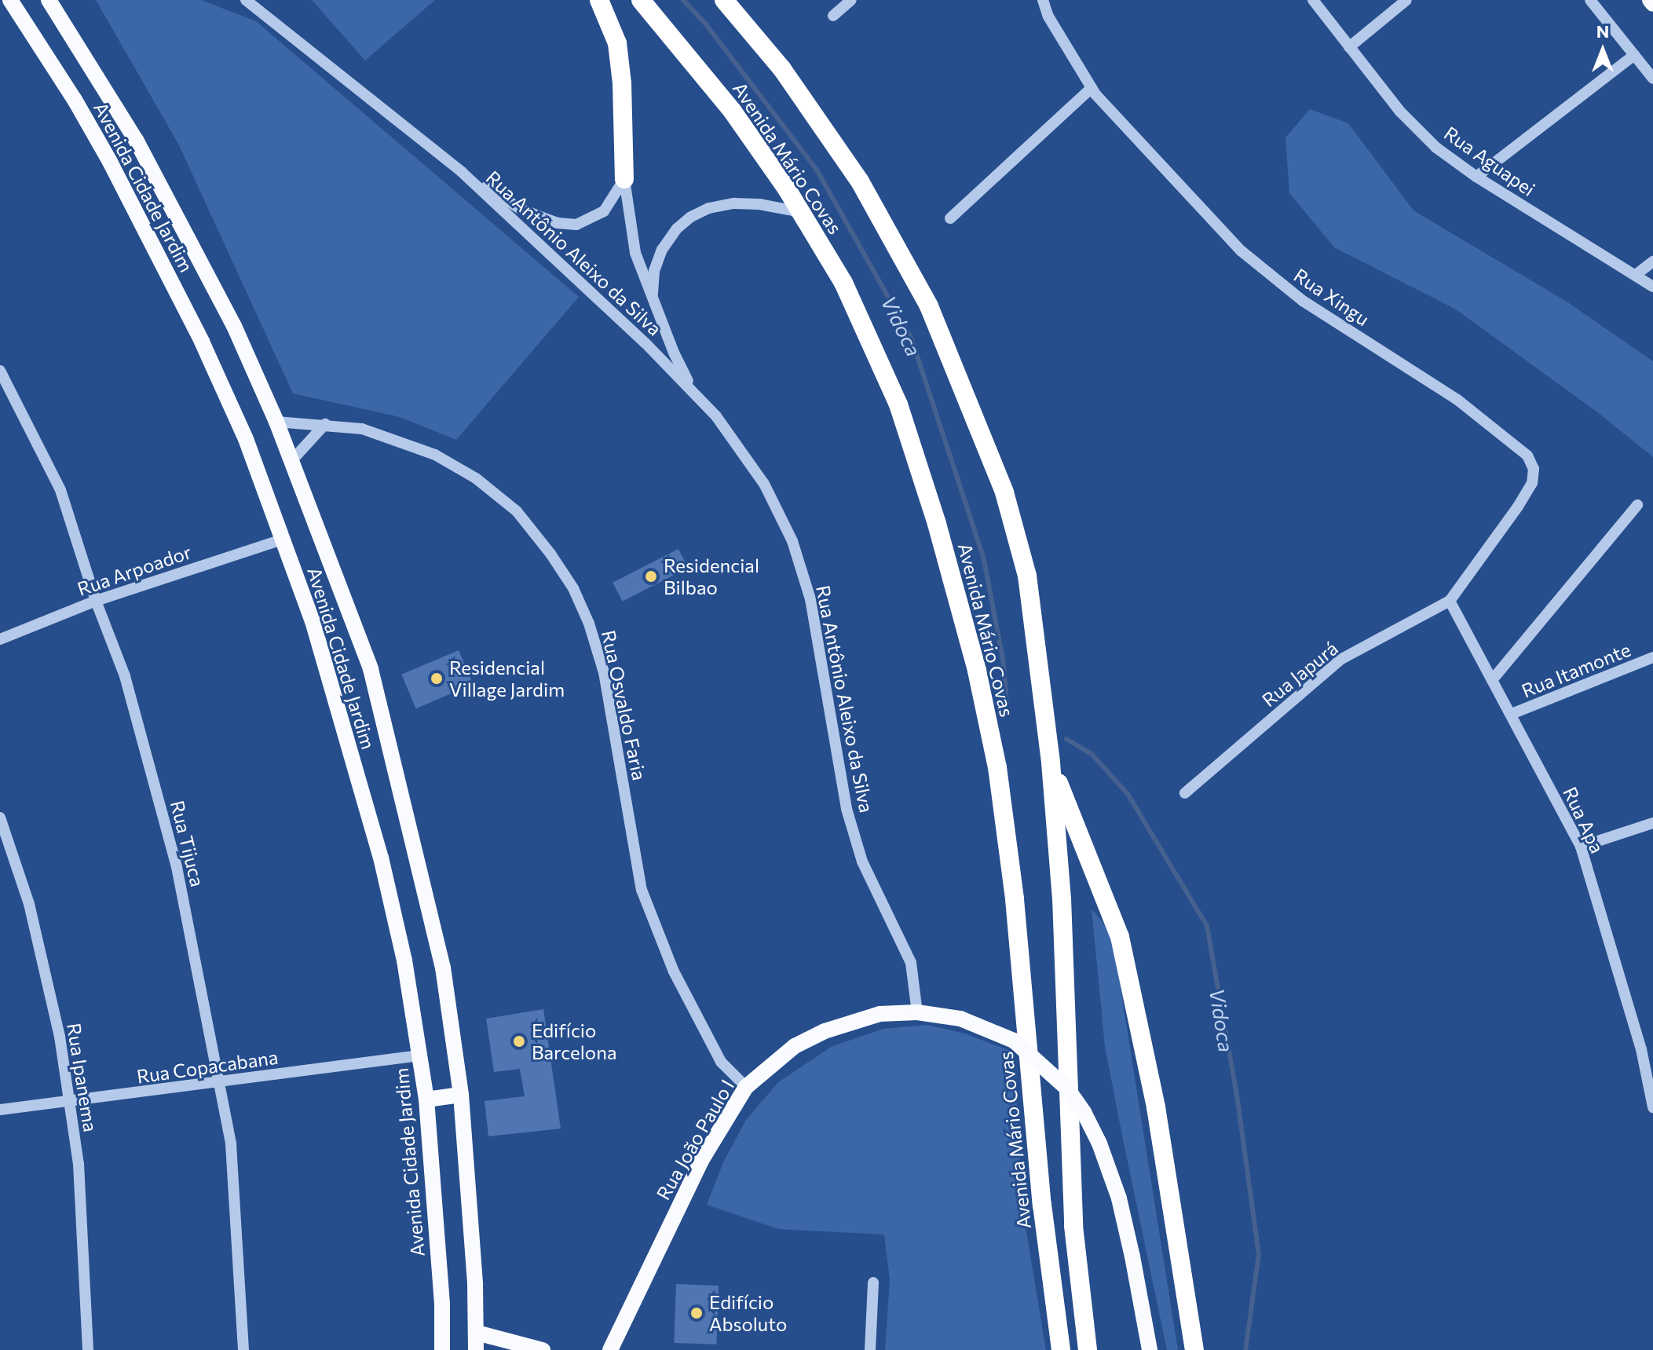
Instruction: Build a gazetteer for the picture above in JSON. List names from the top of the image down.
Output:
{
  "streets": {
    "highway": ["Avenida Mário Covas"],
    "main road": ["Avenida Cidade Jardim", "Rua João Paulo I"],
    "street": [
      "Rua Aguapei",
      "Rua Antônio Aleixo da Silva",
      "Rua Xingu",
      "Rua Arpoador",
      "Rua Itamonte",
      "Rua Japurá",
      "Rua Osvaldo Faria",
      "Rua Apa",
      "Rua Tijuca",
      "Rua Copacabana",
      "Rua Ipanema"
    ]
  },
  "crossings": [
    ["Avenida Cidade Jardim", "Rua Arpoador"],
    ["Avenida Cidade Jardim", "Rua Osvaldo Faria"],
    ["Avenida Cidade Jardim", "Rua Copacabana"],
    ["Rua Antônio Aleixo da Silva", "Rua João Paulo I"],
    ["Rua Xingu", "Rua Japurá"],
    ["Rua Xingu", "Rua Apa"],
    ["Rua Arpoador", "Rua Tijuca"],
    ["Rua Itamonte", "Rua Apa"],
    ["Rua Japurá", "Rua Apa"],
    ["Rua Osvaldo Faria", "Rua João Paulo I"],
    ["Rua Tijuca", "Rua Copacabana"],
    ["Rua Copacabana", "Rua Ipanema"]
  ],
  "water": ["Vidoca"],
  "places": [
    "Residencial Bilbao",
    "Residencial Village Jardim",
    "Edifício Barcelona",
    "Edifício Absoluto"
  ],
  "north": "top"
}
